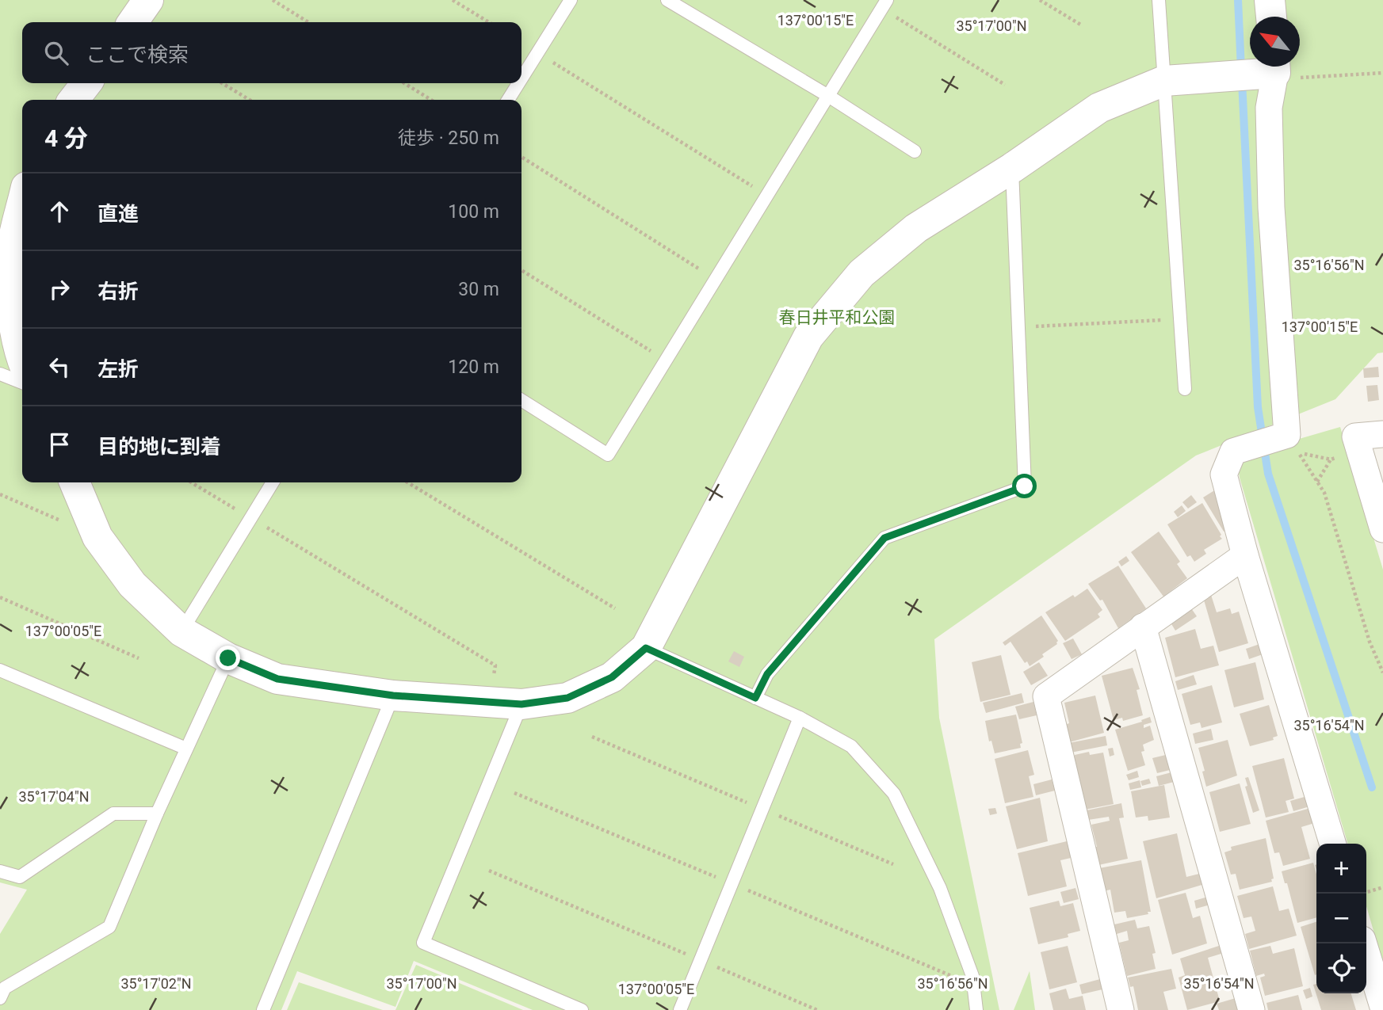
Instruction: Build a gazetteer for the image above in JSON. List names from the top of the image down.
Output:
{
  "parks": ["春日井平和公園"],
  "north": "top left",
  "page": {
    "search": "ここで検索",
    "heading": ["4 分", "徒歩 · 250 m"],
    "list": [
      ["直進", "100 m"],
      ["右折", "30 m"],
      ["左折", "120 m"],
      "目的地に到着"
    ],
    "map_buttons": ["+", "−"]
  },
  "coordinates": [
    "137°00'15\"E",
    "35°17'00\"N",
    "35°16'56\"N",
    "137°00'05\"E",
    "35°16'54\"N",
    "35°17'04\"N",
    "35°17'02\"N"
  ]
}
